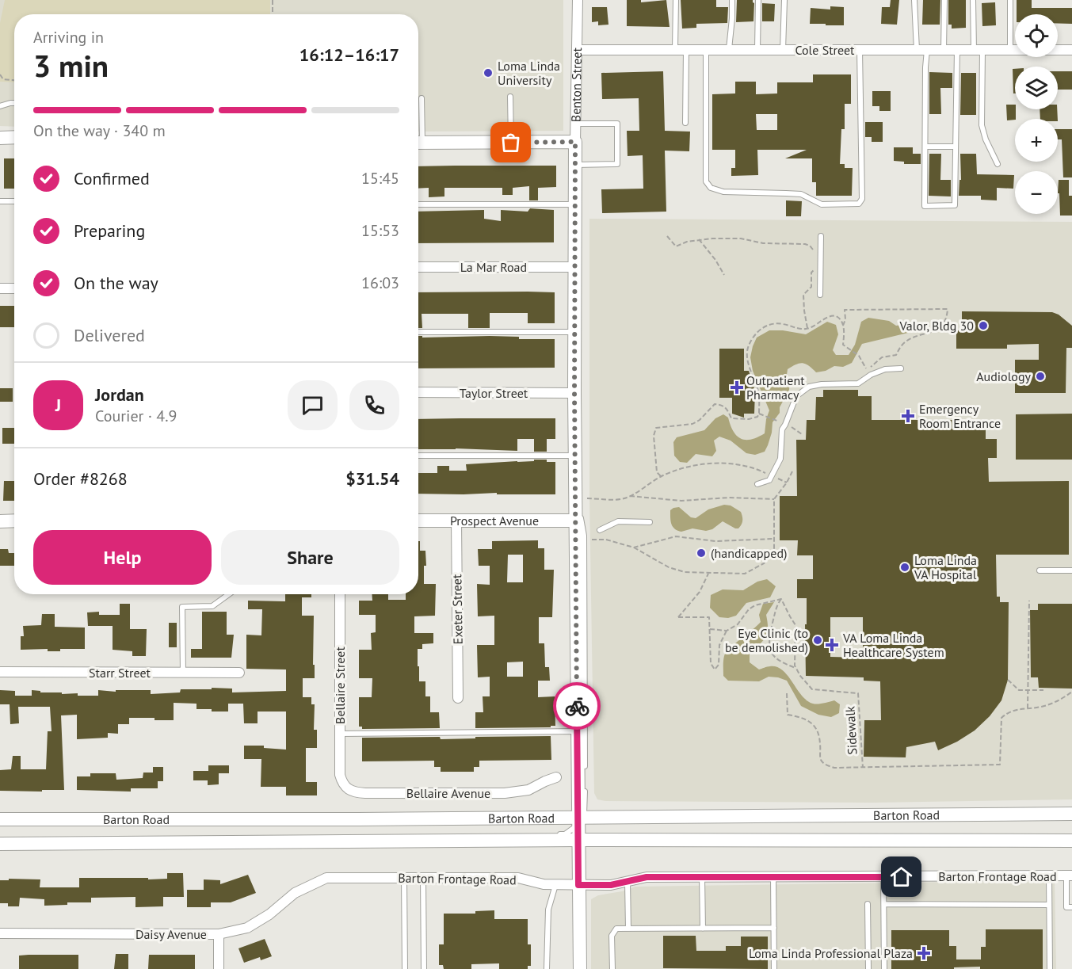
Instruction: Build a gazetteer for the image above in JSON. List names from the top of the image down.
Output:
{
  "streets": {
    "main road": ["Benton Street", "Prospect Avenue", "Barton Road"],
    "street": [
      "Cole Street",
      "La Mar Road",
      "Taylor Street",
      "Exeter Street",
      "Starr Street",
      "Bellaire Street",
      "Bellaire Avenue",
      "Barton Frontage Road",
      "Daisy Avenue"
    ],
    "path": ["Sidewalk"]
  },
  "crossings": [
    ["Cole Street", "Benton Street"],
    ["Benton Street", "La Mar Road"],
    ["Benton Street", "Taylor Street"],
    ["Benton Street", "Prospect Avenue"],
    ["Benton Street", "Barton Road"],
    ["Benton Street", "Barton Frontage Road"],
    ["Prospect Avenue", "Exeter Street"],
    ["Bellaire Street", "Bellaire Avenue"],
    ["Barton Frontage Road", "Daisy Avenue"]
  ],
  "places": {
    "other": [
      "Loma Linda University",
      "Valor, Bldg 30",
      "Audiology",
      "(handicapped)",
      "Loma Linda VA Hospital",
      "Eye Clinic (to be demolished)"
    ],
    "health": [
      "Outpatient Pharmacy",
      "Emergency Room Entrance",
      "VA Loma Linda Healthcare System",
      "Loma Linda Professional Plaza"
    ]
  },
  "page": {
    "map_buttons": ["+", "−"],
    "heading": ["3 min", "Arriving in", "16:12–16:17"],
    "panel": [
      "Jordan",
      "Courier · 4.9",
      "Order #8268",
      "$31.54"
    ],
    "bar": "On the way · 340 m",
    "list": [
      ["Confirmed", "15:45"],
      ["Preparing", "15:53"],
      ["On the way", "16:03"],
      "Delivered"
    ],
    "round": "J",
    "buttons": ["Help", "Share"]
  }
}
